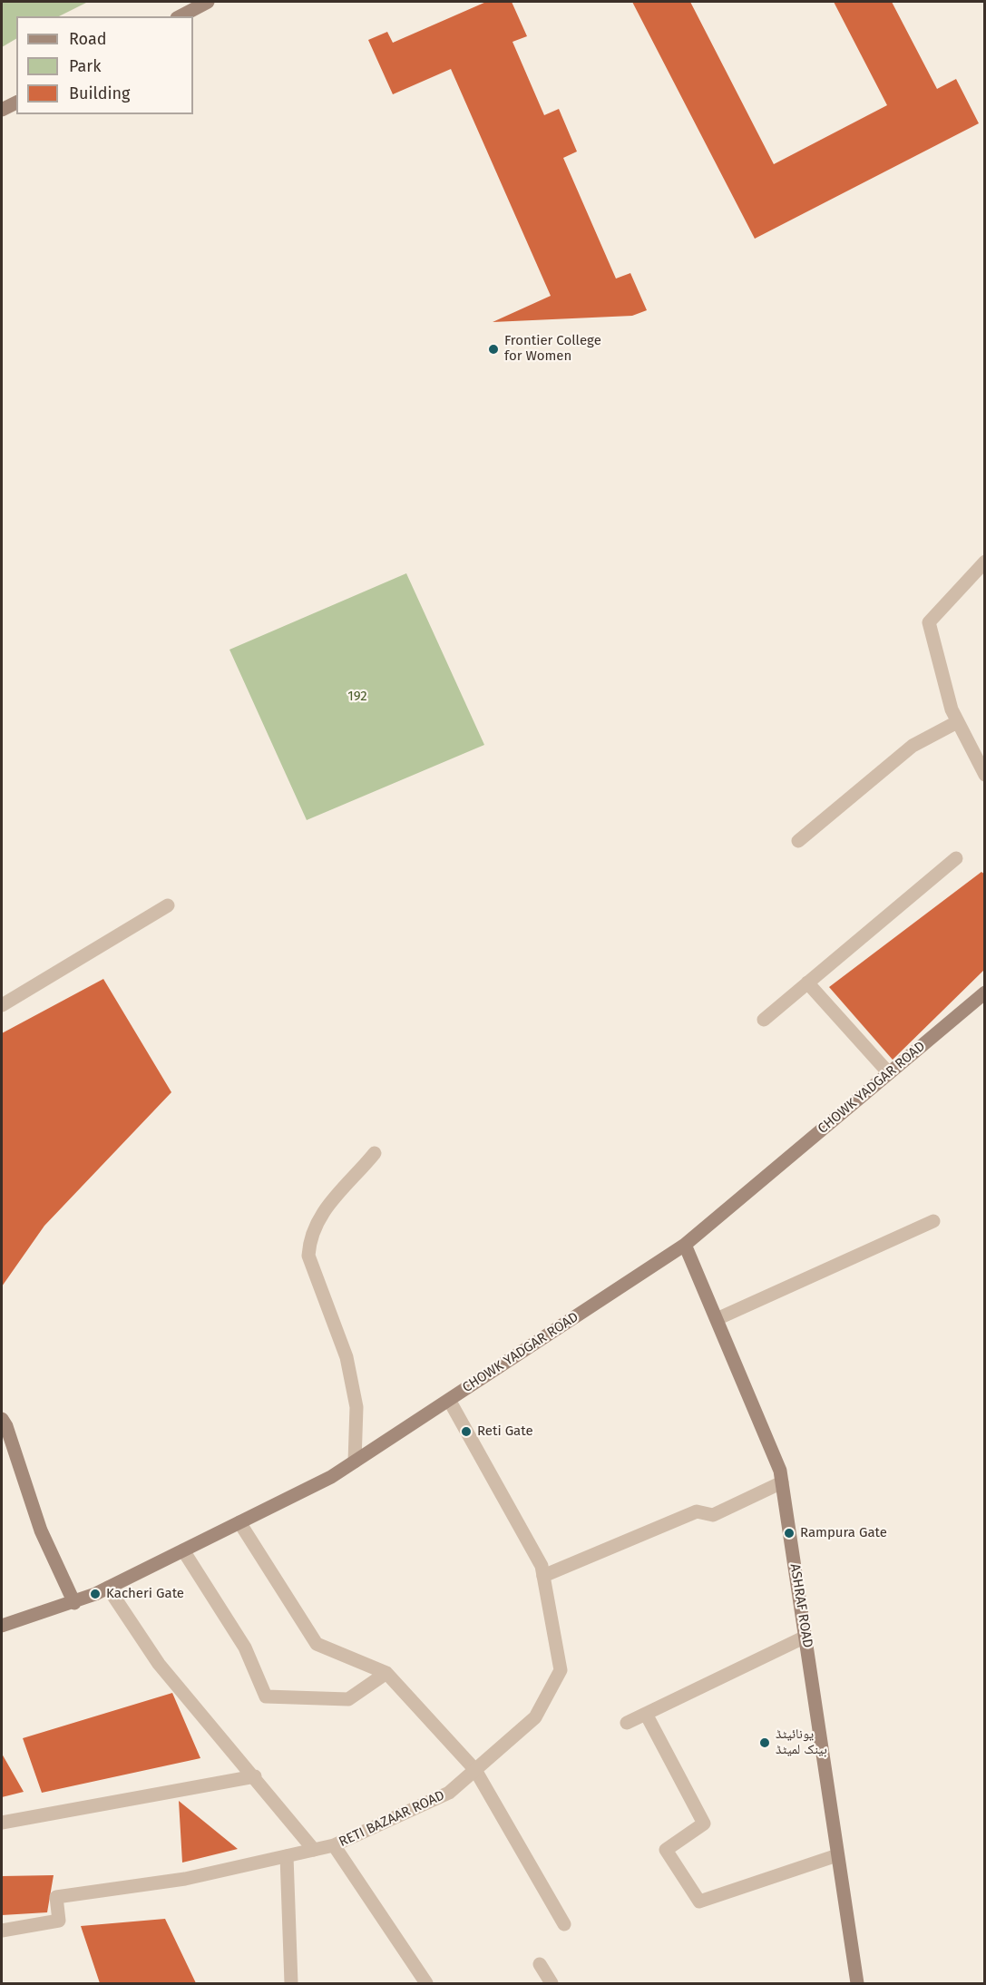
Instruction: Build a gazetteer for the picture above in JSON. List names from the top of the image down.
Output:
{
  "streets": {
    "street": ["CHOWK YADGAR ROAD", "ASHRAF ROAD", "RETI BAZAAR ROAD"]
  },
  "crossings": [
    ["CHOWK YADGAR ROAD", "ASHRAF ROAD"],
    ["CHOWK YADGAR ROAD", "RETI BAZAAR ROAD"]
  ],
  "parks": ["192"],
  "places": [
    "Frontier College for Women",
    "Reti Gate",
    "Rampura Gate",
    "Kacheri Gate",
    "یونائیٹڈ بینک لمیٹڈ"
  ],
  "legend": ["Road", "Park", "Building"]
}
